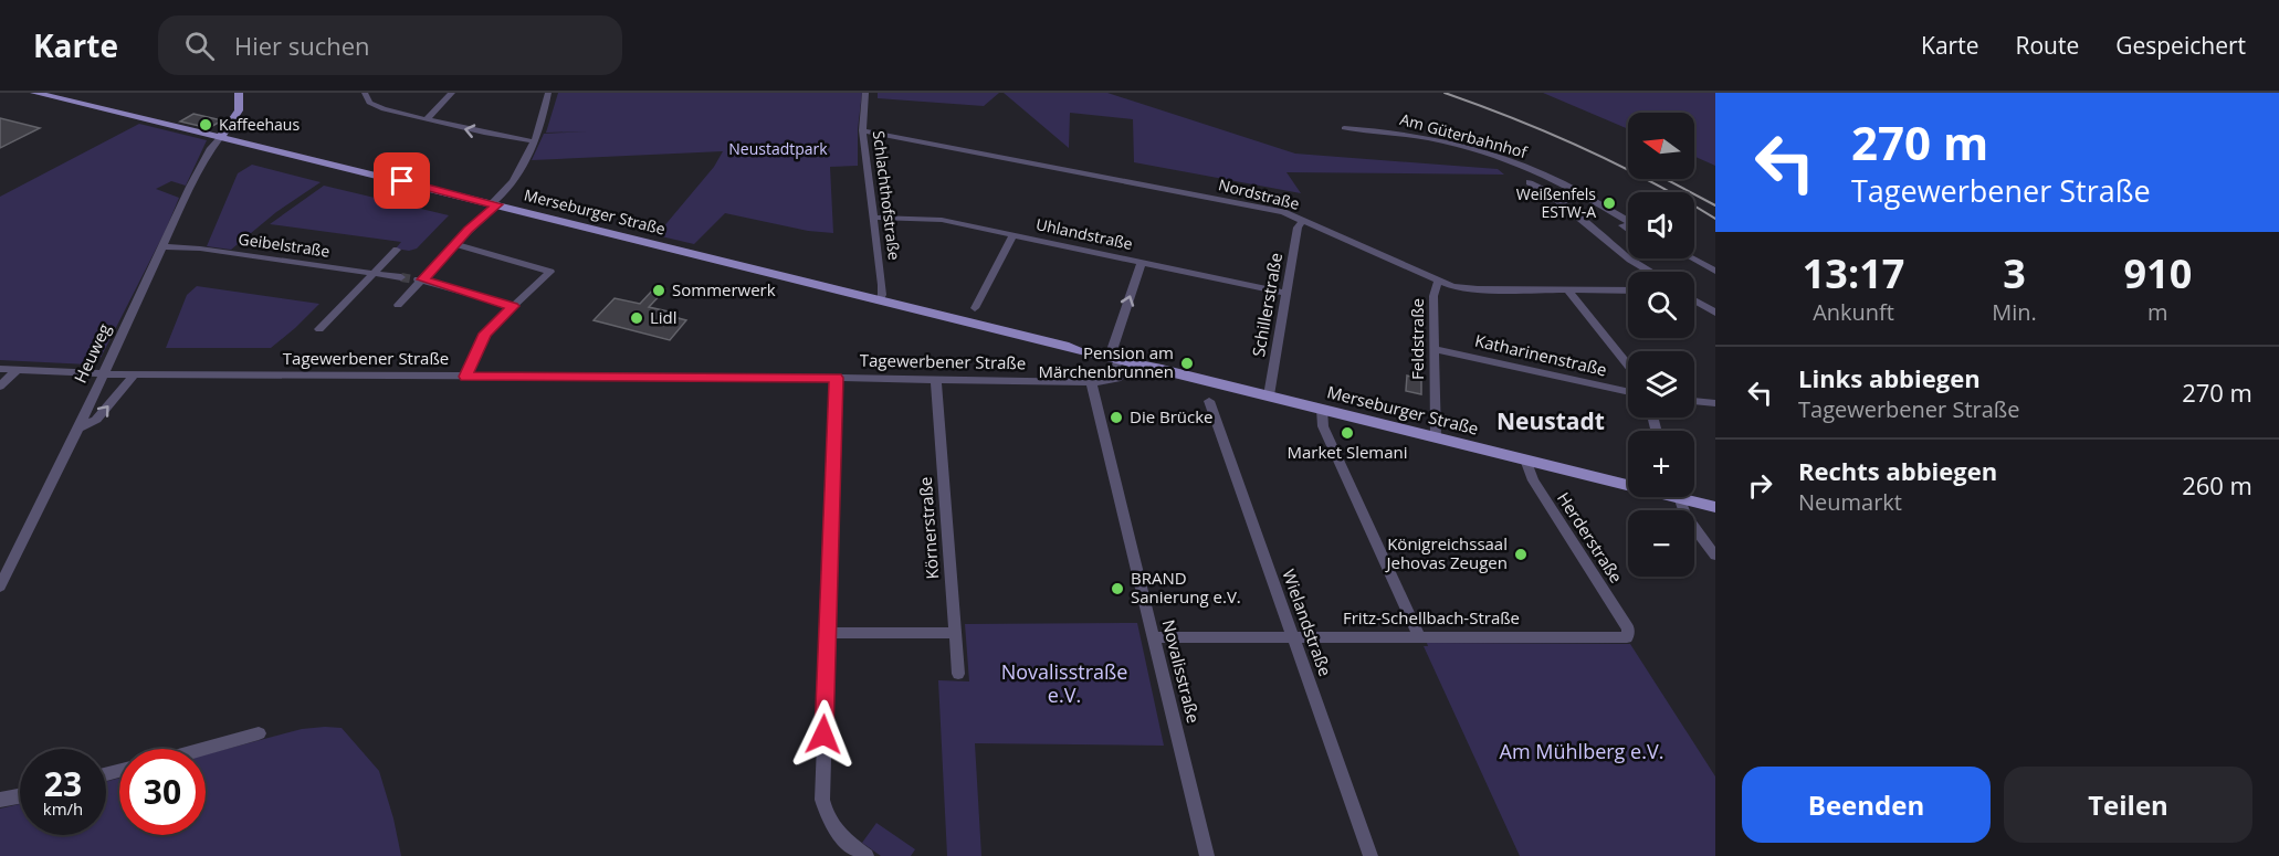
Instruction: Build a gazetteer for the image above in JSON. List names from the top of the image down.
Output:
{
  "streets": {
    "main road": ["Merseburger Straße"],
    "street": [
      "Am Güterbahnhof",
      "Nordstraße",
      "Schlachthofstraße",
      "Uhlandstraße",
      "Geibelstraße",
      "Schillerstraße",
      "Feldstraße",
      "Heuweg",
      "Katharinenstraße",
      "Tagewerbener Straße",
      "Körnerstraße",
      "Herderstraße",
      "Fritz-Schellbach-Straße",
      "Wielandstraße",
      "Novalisstraße"
    ]
  },
  "crossings": [
    ["Nordstraße", "Schlachthofstraße"],
    ["Nordstraße", "Schillerstraße"],
    ["Nordstraße", "Feldstraße"],
    ["Schlachthofstraße", "Merseburger Straße"],
    ["Schlachthofstraße", "Uhlandstraße"],
    ["Merseburger Straße", "Schillerstraße"],
    ["Merseburger Straße", "Feldstraße"],
    ["Merseburger Straße", "Heuweg"],
    ["Merseburger Straße", "Tagewerbener Straße"],
    ["Merseburger Straße", "Herderstraße"],
    ["Uhlandstraße", "Schillerstraße"],
    ["Geibelstraße", "Heuweg"],
    ["Feldstraße", "Katharinenstraße"],
    ["Heuweg", "Tagewerbener Straße"],
    ["Tagewerbener Straße", "Körnerstraße"],
    ["Tagewerbener Straße", "Novalisstraße"],
    ["Herderstraße", "Fritz-Schellbach-Straße"],
    ["Fritz-Schellbach-Straße", "Wielandstraße"],
    ["Fritz-Schellbach-Straße", "Novalisstraße"]
  ],
  "districts": ["Neustadt"],
  "parks": ["Neustadtpark", "Novalisstraße e.V.", "Am Mühlberg e.V."],
  "places": [
    "Kaffeehaus",
    "Weißenfels ESTW-A",
    "Sommerwerk",
    "Lidl",
    "Pension am Märchenbrunnen",
    "Die Brücke",
    "Market Slemani",
    "Königreichssaal Jehovas Zeugen",
    "BRAND Sanierung e.V."
  ],
  "north": "left",
  "page": {
    "header": "Karte",
    "search": "Hier suchen",
    "nav": ["Karte", "Route", "Gespeichert"],
    "turn": ["270 m", "Tagewerbener Straße"],
    "map_buttons": ["+", "−"],
    "eta": [
      "13:17",
      "Ankunft",
      "3",
      "Min.",
      "910",
      "m"
    ],
    "list": [
      {
        "name": "Links abbiegen",
        "note": "Tagewerbener Straße",
        "value": "270 m"
      },
      {
        "name": "Rechts abbiegen",
        "note": "Neumarkt",
        "value": "260 m"
      }
    ],
    "speed": "23 km/h",
    "limit": "30",
    "buttons": ["Beenden", "Teilen"]
  }
}
